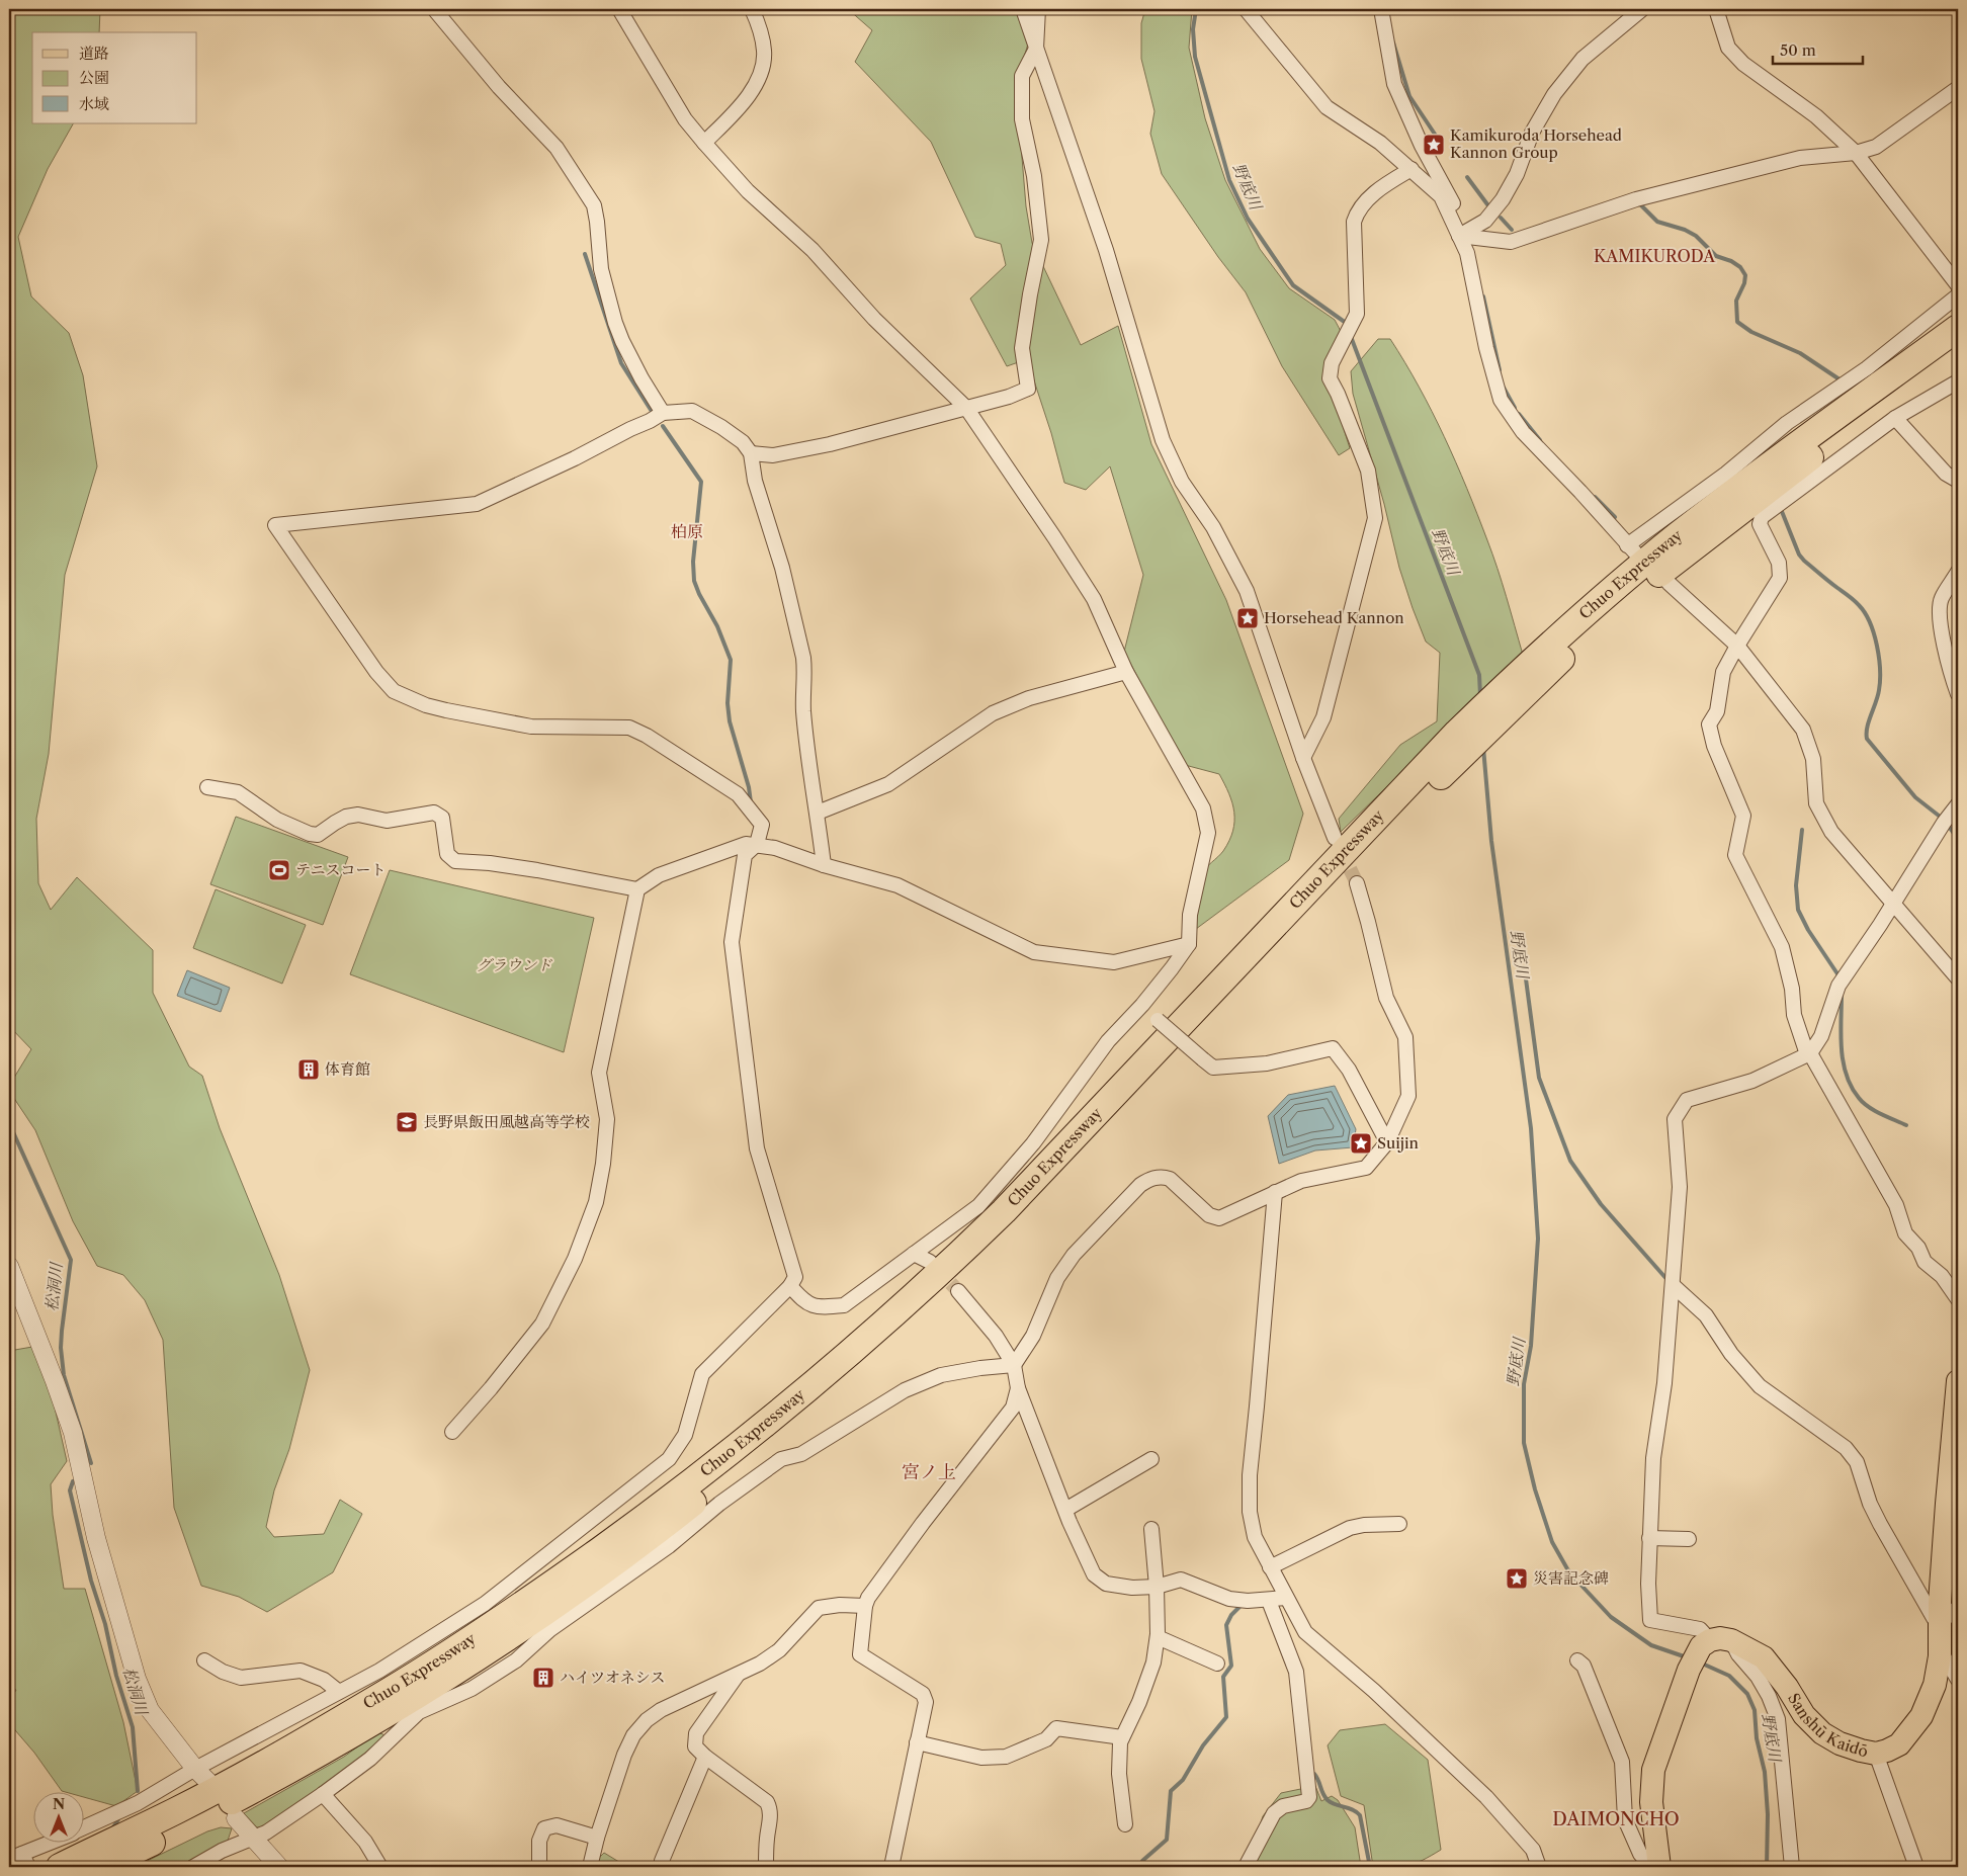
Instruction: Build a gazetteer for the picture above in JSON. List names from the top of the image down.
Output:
{
  "streets": {
    "highway": ["Chuo Expressway"],
    "main road": ["Sanshū Kaidō"]
  },
  "districts": [
    "KAMIKURODA",
    "柏原",
    "宮ノ上",
    "DAIMONCHO"
  ],
  "water": ["野底川", "松洞川"],
  "parks": ["グラウンド"],
  "places": {
    "place": [
      "Kamikuroda Horsehead Kannon Group",
      "Horsehead Kannon",
      "Suijin",
      "災害記念碑"
    ],
    "sports": ["テニスコート"],
    "building": ["体育館", "ハイツオネシス"],
    "school or university": ["長野県飯田風越高等学校"]
  },
  "legend": ["道路", "公園", "水域"],
  "scale_bar": "50 m",
  "north": "top"
}
